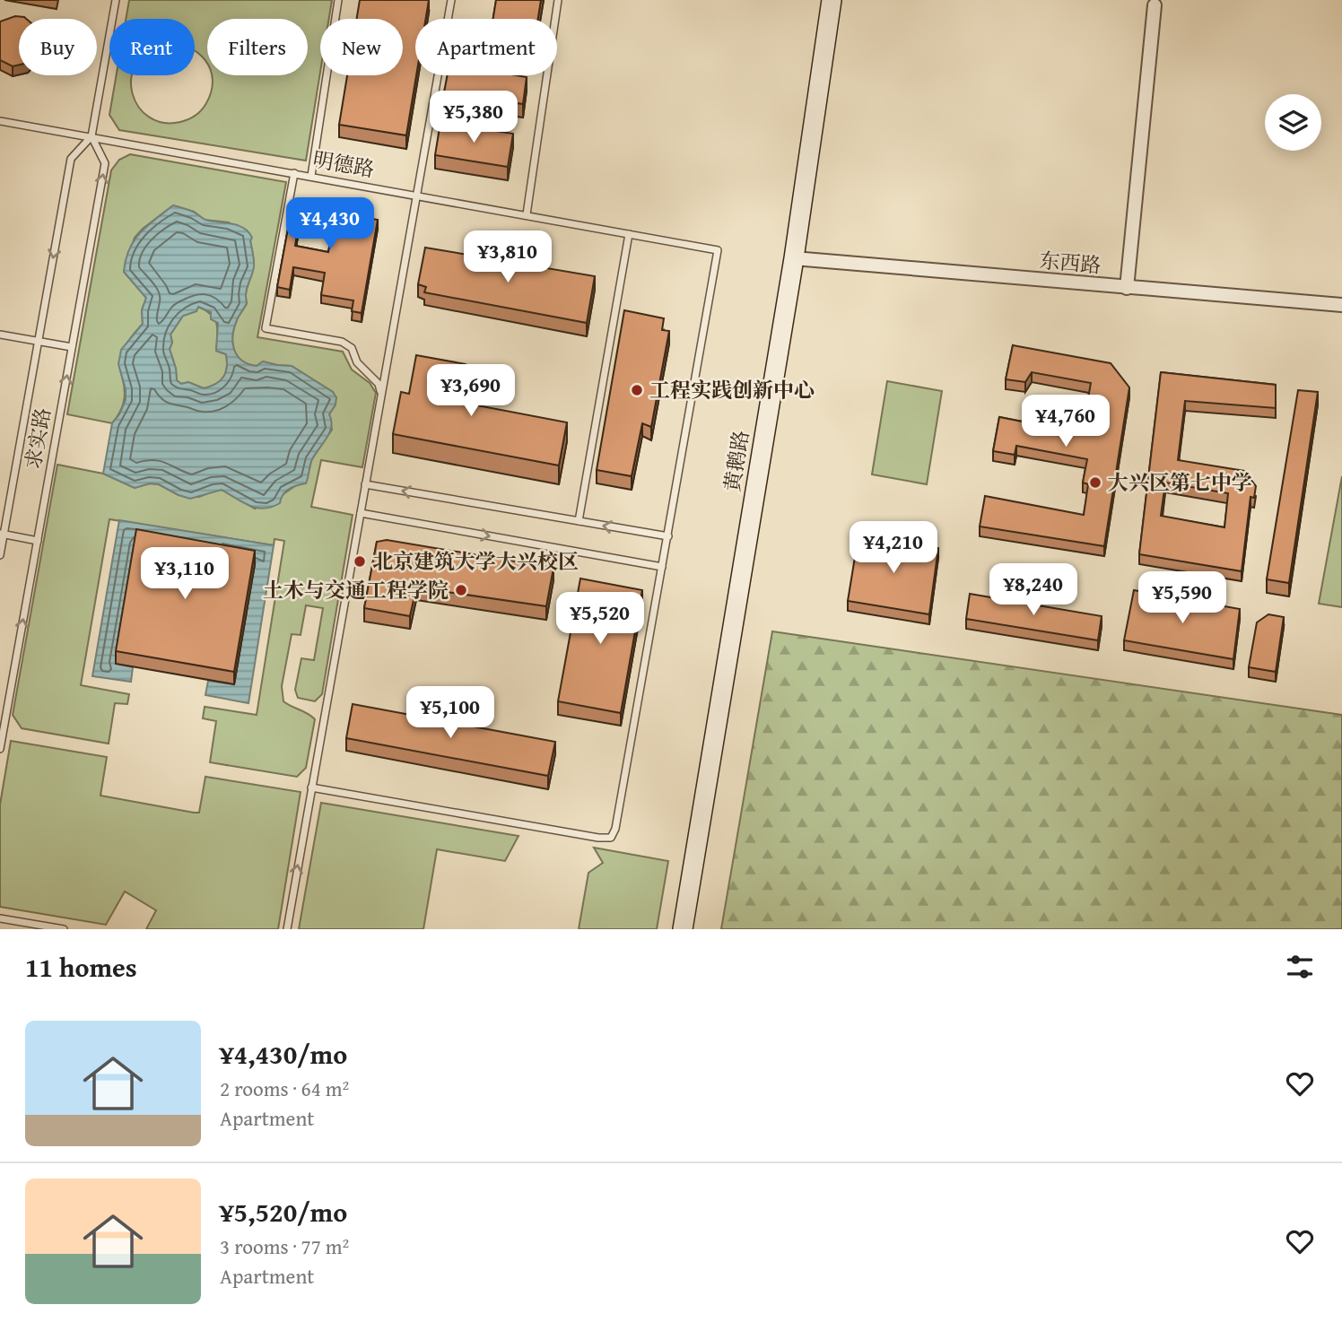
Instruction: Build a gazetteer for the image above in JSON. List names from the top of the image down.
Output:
{
  "streets": {
    "street": ["东西路", "黄鹅路"],
    "lane": ["明德路", "求实路"]
  },
  "crossings": [
    ["明德路", "求实路"],
    ["东西路", "黄鹅路"]
  ],
  "places": [
    "工程实践创新中心",
    "大兴区第七中学",
    "北京建筑大学大兴校区",
    "土木与交通工程学院"
  ],
  "page": {
    "chip": [
      "Buy",
      "Rent",
      "Filters",
      "New",
      "Apartment"
    ],
    "price": [
      "¥5,380",
      "¥4,430",
      "¥3,810",
      "¥3,690",
      "¥4,760",
      "¥4,210",
      "¥3,110",
      "¥8,240",
      "¥5,590",
      "¥5,520",
      "¥5,100"
    ],
    "heading": "11 homes",
    "list": [
      {
        "name": "¥4,430/mo",
        "note": "2 rooms · 64 m² · Apartment"
      },
      {
        "name": "¥5,520/mo",
        "note": "3 rooms · 77 m² · Apartment"
      }
    ]
  }
}
